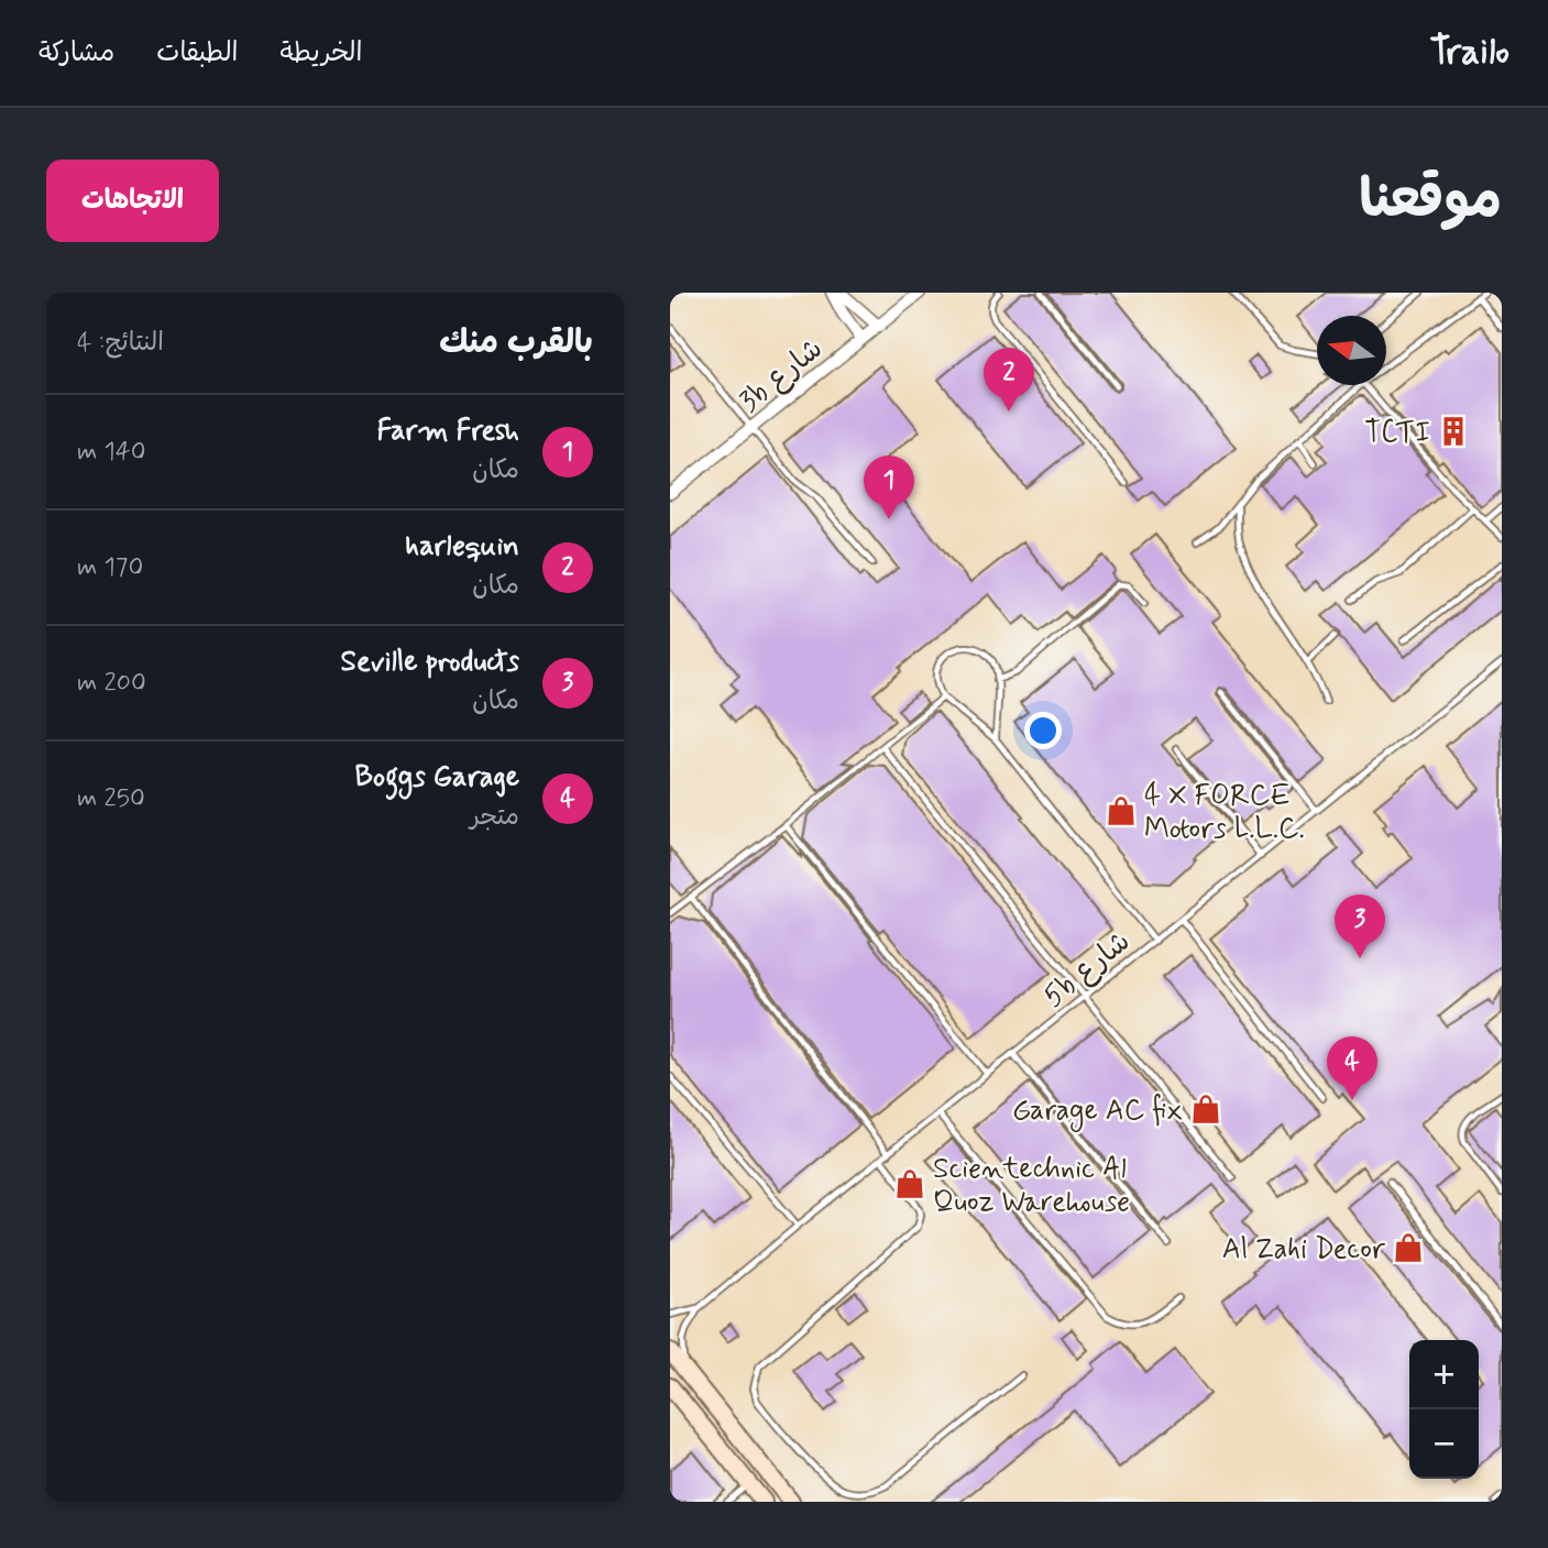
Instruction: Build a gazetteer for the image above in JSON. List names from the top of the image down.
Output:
{
  "streets": {
    "street": ["3b شارع"],
    "lane": ["5b شارع"]
  },
  "places": {
    "building": ["TCTI"],
    "shop": [
      "4 X FORCE Motors L.L.C.",
      "Garage AC fix",
      "Scientechnic Al Quoz Warehouse",
      "Al Zahi Decor"
    ]
  },
  "north": "left",
  "page": {
    "header": "Trailo",
    "nav": ["الخريطة", "الطبقات", "مشاركة"],
    "title": "موقعنا",
    "buttons": "الاتجاهات",
    "heading": ["بالقرب منك", "النتائج: 4"],
    "pins": [
      "2",
      "1",
      "3",
      "4"
    ],
    "list": [
      {
        "mark": "1",
        "name": "Farm Fresh",
        "note": "مكان",
        "value": "140 m"
      },
      {
        "mark": "2",
        "name": "harlequin",
        "note": "مكان",
        "value": "170 m"
      },
      {
        "mark": "3",
        "name": "Seville products",
        "note": "مكان",
        "value": "200 m"
      },
      {
        "mark": "4",
        "name": "Boggs Garage",
        "note": "متجر",
        "value": "250 m"
      }
    ],
    "map_buttons": ["+", "−"]
  }
}
